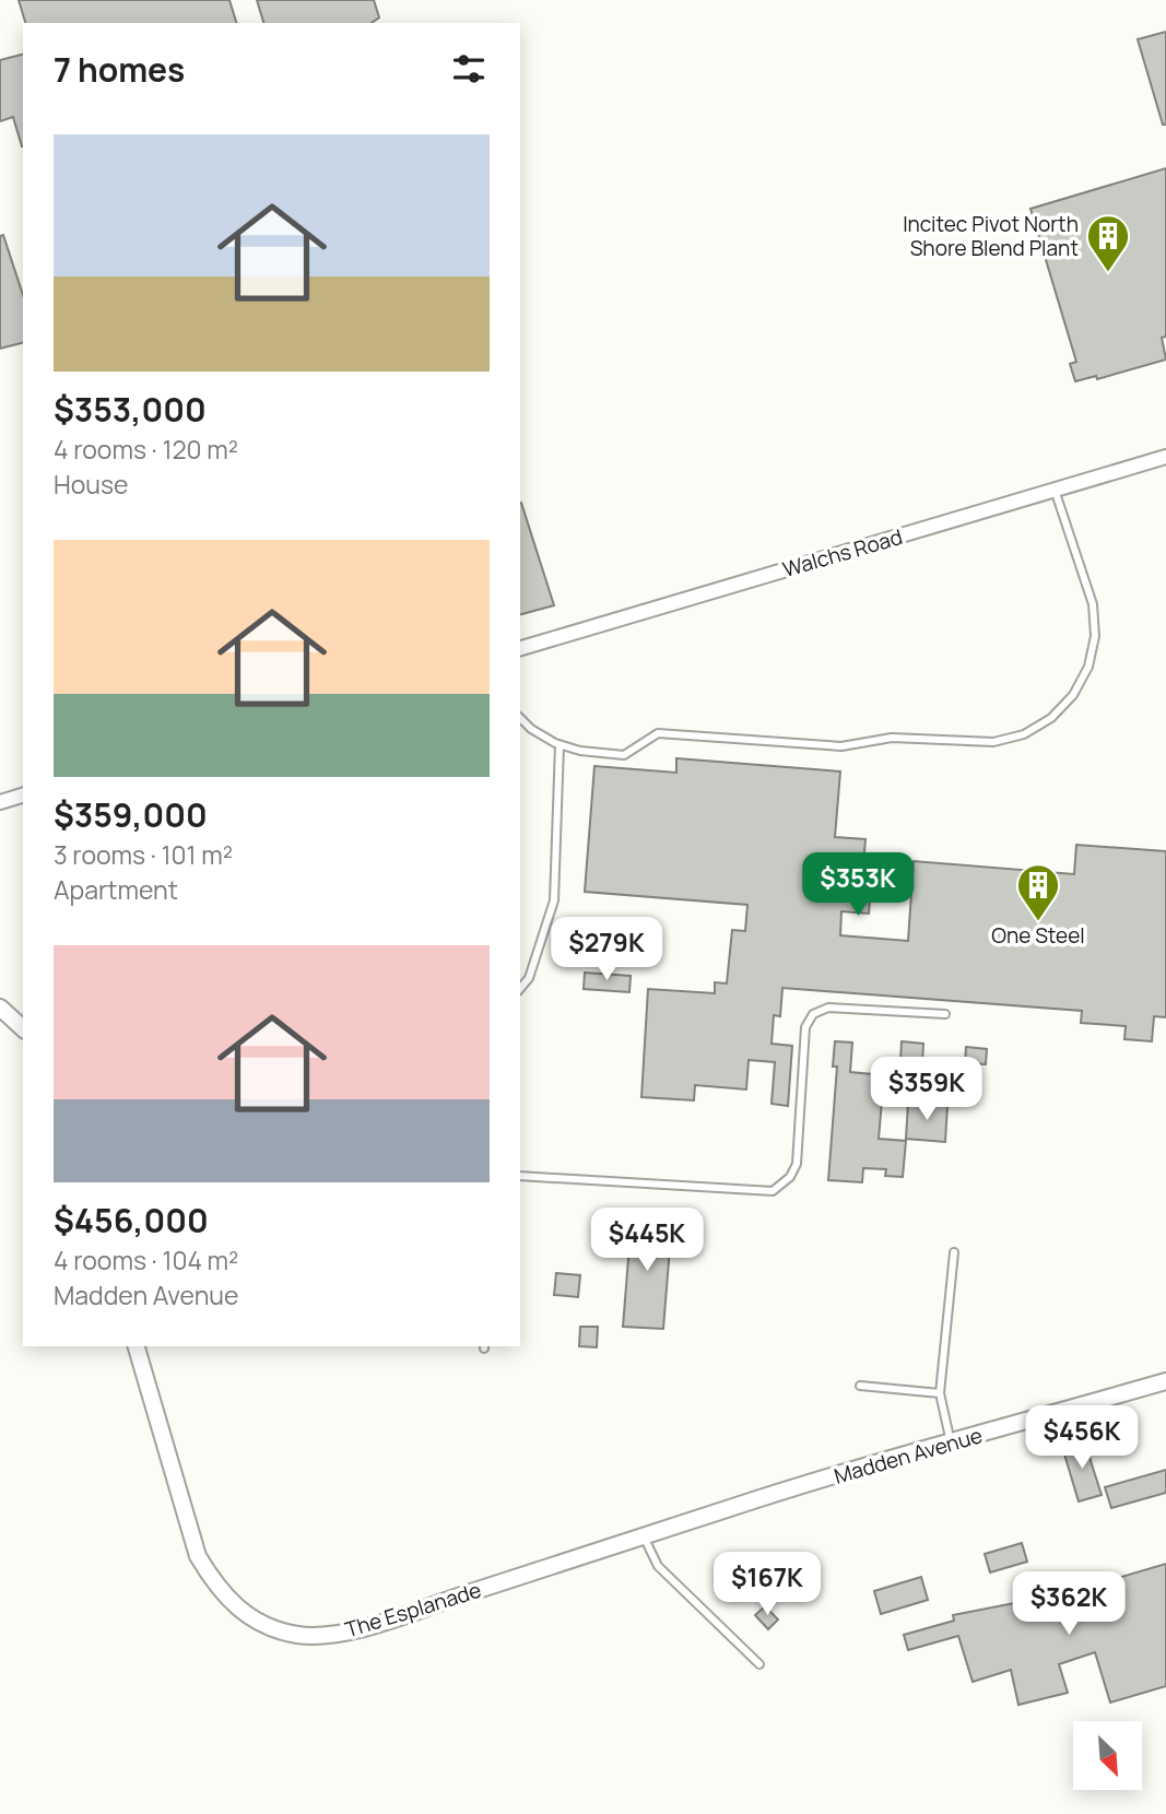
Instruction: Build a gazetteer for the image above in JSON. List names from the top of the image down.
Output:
{
  "streets": {
    "street": ["Walchs Road", "Madden Avenue", "The Esplanade"]
  },
  "crossings": [
    ["Madden Avenue", "The Esplanade"]
  ],
  "places": {
    "building": ["Incitec Pivot North Shore Blend Plant", "One Steel"]
  },
  "north": "bottom right",
  "page": {
    "heading": "7 homes",
    "list": [
      {
        "name": "$353,000",
        "note": "4 rooms · 120 m² · House"
      },
      {
        "name": "$359,000",
        "note": "3 rooms · 101 m² · Apartment"
      },
      {
        "name": "$456,000",
        "note": "4 rooms · 104 m² · Madden Avenue"
      }
    ],
    "price": [
      "$353K",
      "$279K",
      "$359K",
      "$445K",
      "$456K",
      "$167K",
      "$362K"
    ]
  }
}
